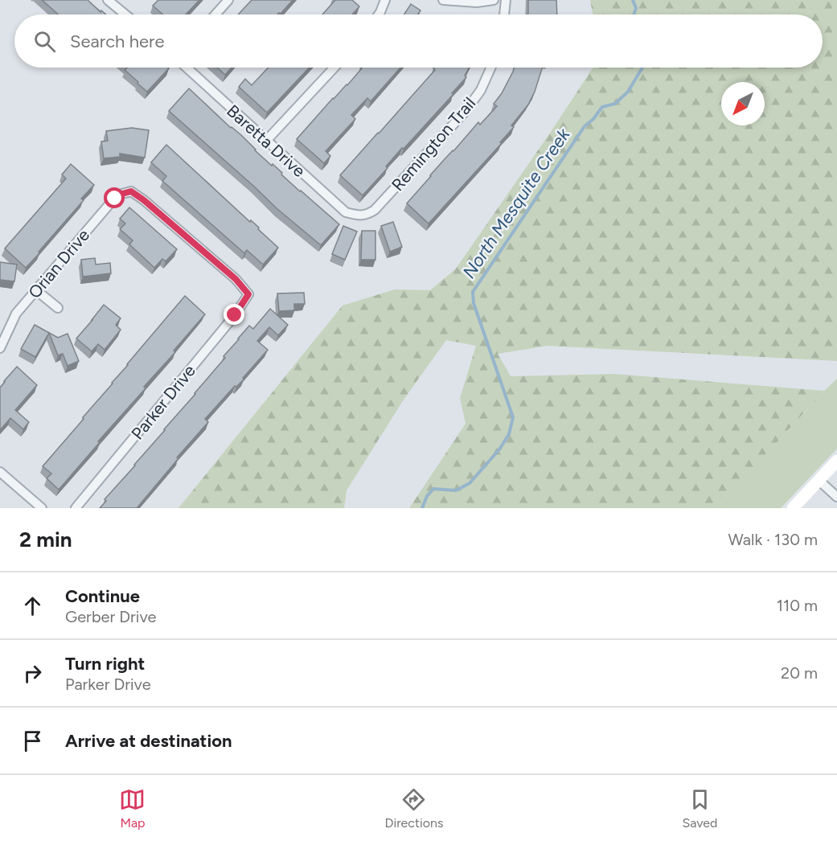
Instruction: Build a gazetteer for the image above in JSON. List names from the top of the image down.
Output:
{
  "streets": {
    "street": [
      "Baretta Drive",
      "Remington Trail",
      "Orian Drive",
      "Parker Drive"
    ]
  },
  "crossings": [
    ["Baretta Drive", "Remington Trail"],
    ["Orian Drive", "Parker Drive"]
  ],
  "water": ["North Mesquite Creek"],
  "north": "bottom left",
  "page": {
    "search": "Search here",
    "heading": ["2 min", "Walk · 130 m"],
    "list": [
      ["Continue", "Gerber Drive", "110 m"],
      ["Turn right", "Parker Drive", "20 m"],
      "Arrive at destination"
    ],
    "nav": ["Map", "Directions", "Saved"]
  }
}
